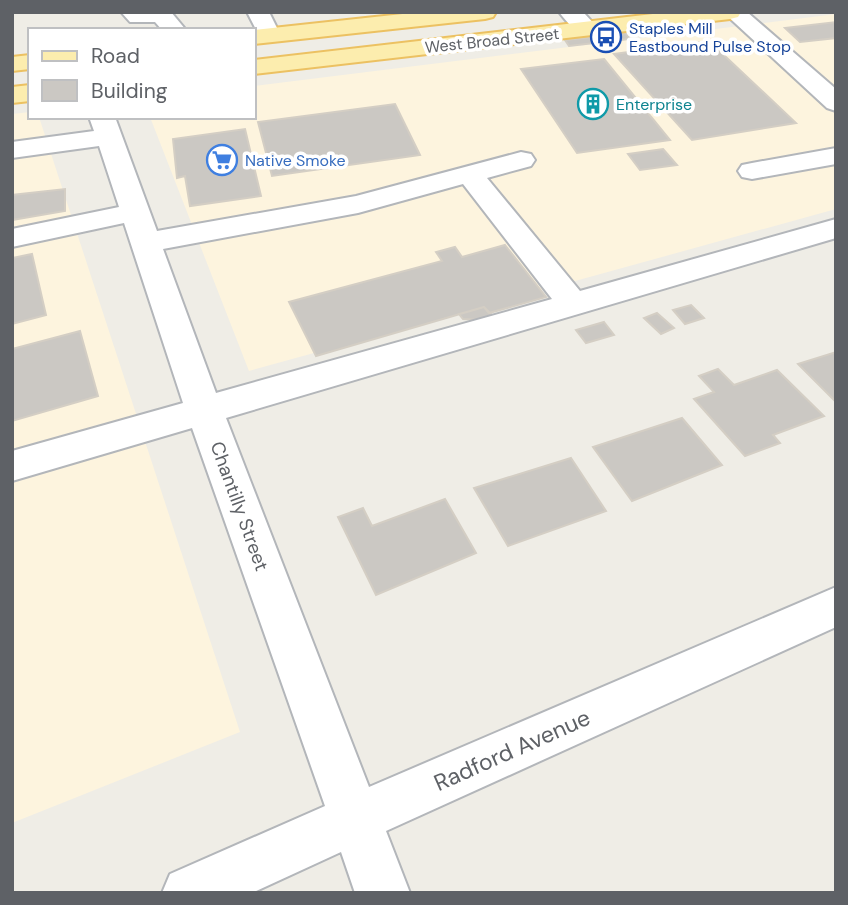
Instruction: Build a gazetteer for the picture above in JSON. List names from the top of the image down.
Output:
{
  "streets": {
    "main road": ["West Broad Street"],
    "street": ["Chantilly Street", "Radford Avenue"]
  },
  "crossings": [
    ["Chantilly Street", "Radford Avenue"]
  ],
  "places": {
    "bus stop": ["Staples Mill Eastbound Pulse Stop"],
    "building": ["Enterprise"],
    "supermarket": ["Native Smoke"]
  },
  "legend": ["Road", "Building"]
}
